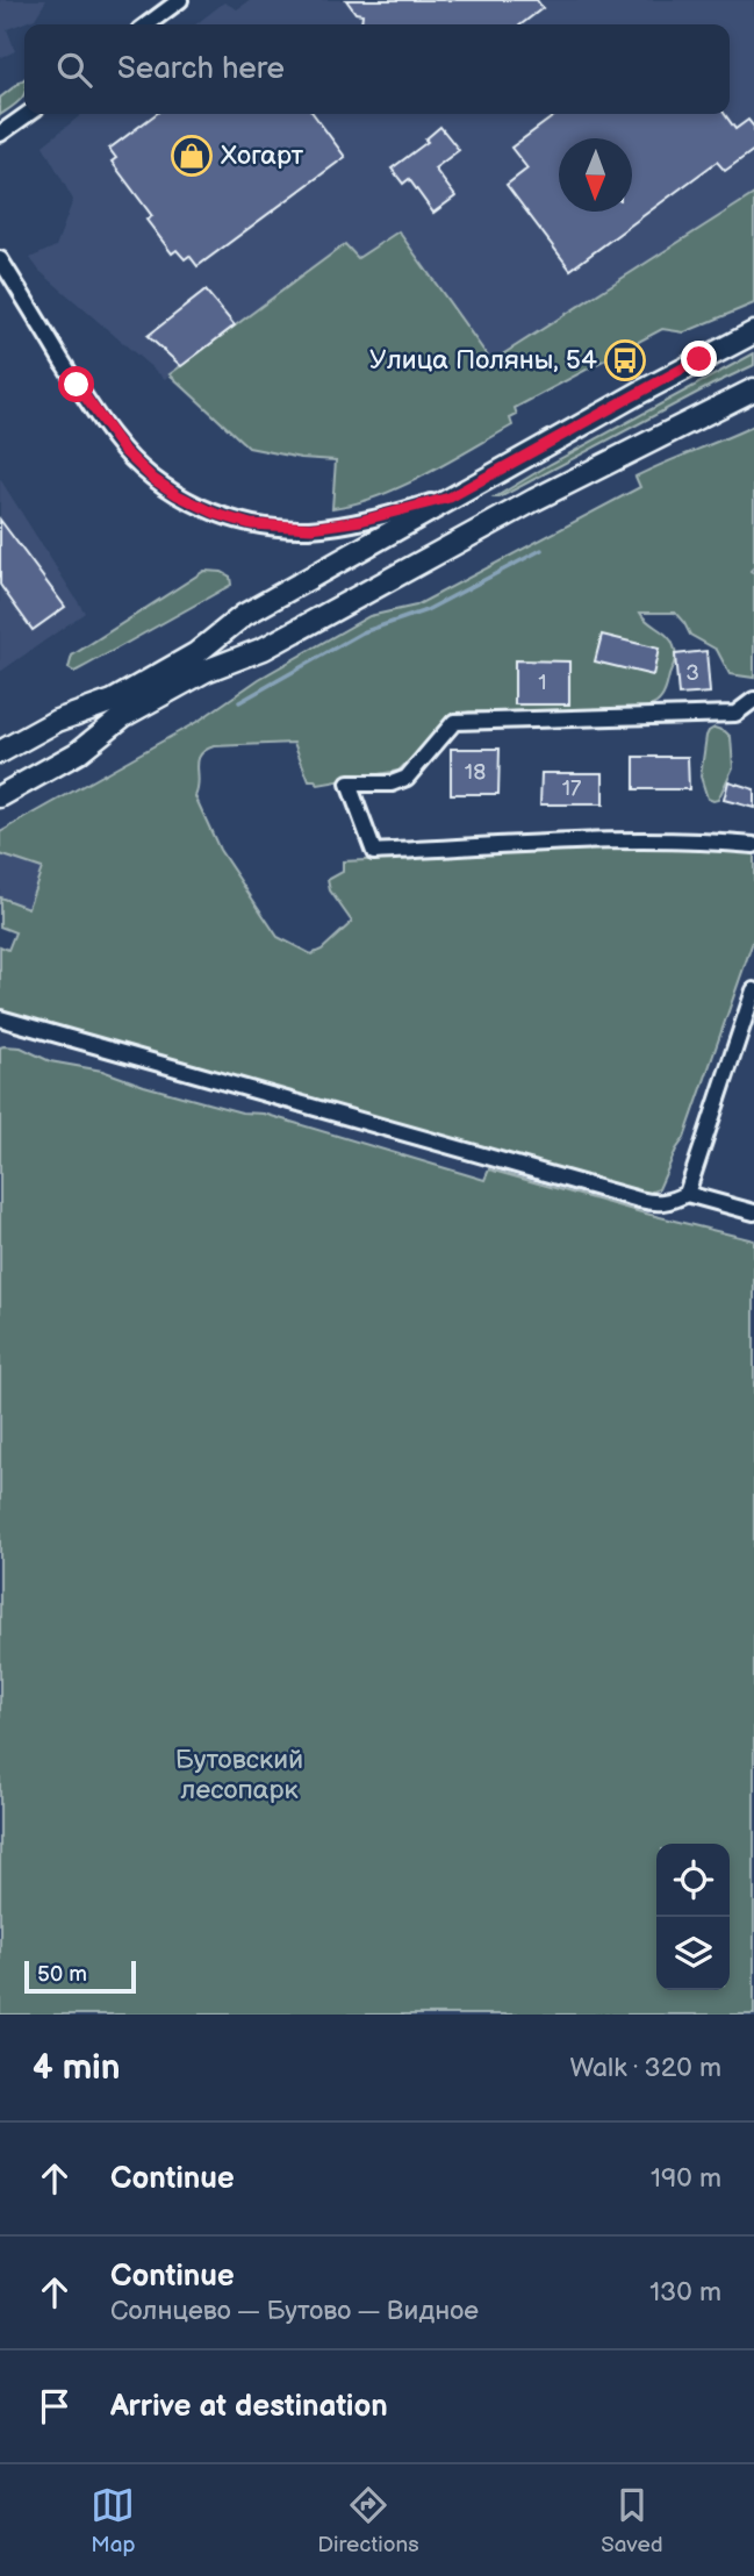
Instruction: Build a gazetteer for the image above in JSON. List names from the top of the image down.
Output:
{
  "parks": ["Бутовский лесопарк"],
  "places": {
    "shop": ["Хогарт"],
    "bus stop": ["Улица Поляны, 54"]
  },
  "house_numbers": [
    "3",
    "1",
    "18",
    "17"
  ],
  "scale_bar": "50 m",
  "north": "bottom",
  "page": {
    "search": "Search here",
    "scale": "50 m",
    "heading": ["4 min", "Walk · 320 m"],
    "list": [
      ["Continue", "190 m"],
      ["Continue", "Солнцево — Бутово — Видное", "130 m"],
      "Arrive at destination"
    ],
    "nav": ["Map", "Directions", "Saved"]
  }
}
